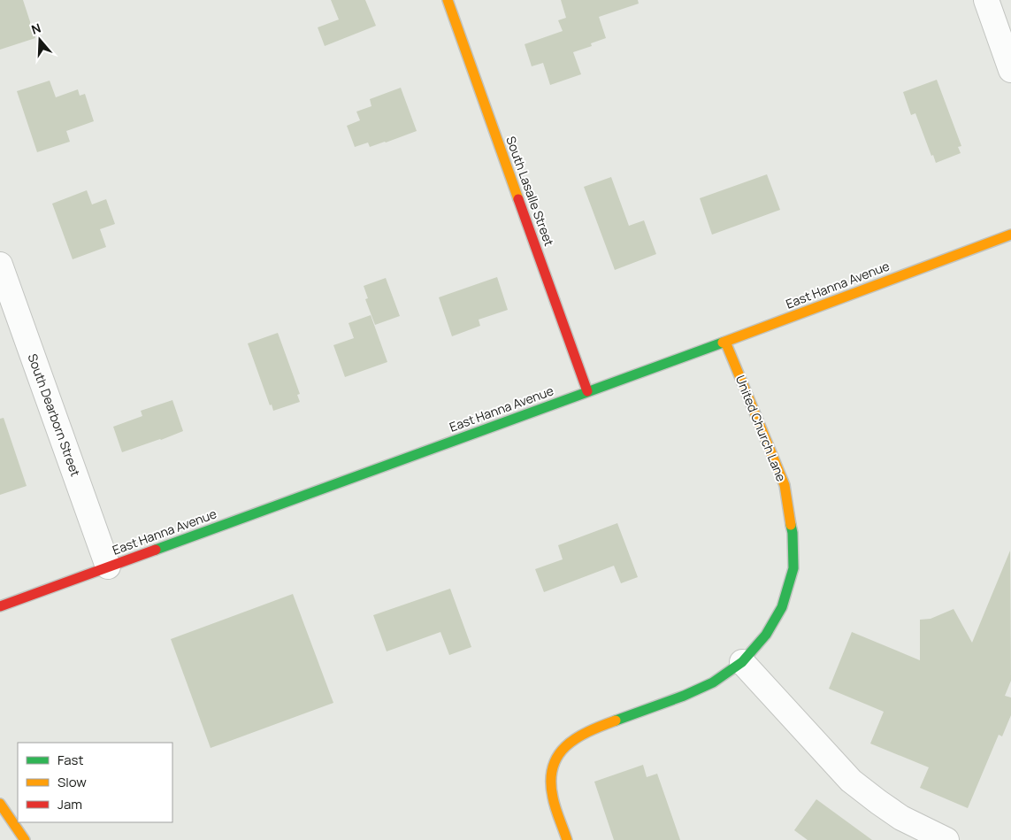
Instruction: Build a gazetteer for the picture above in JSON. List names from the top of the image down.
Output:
{
  "streets": {
    "main road": ["South Lasalle Street", "East Hanna Avenue", "United Church Lane"],
    "street": ["South Dearborn Street"]
  },
  "crossings": [
    ["South Lasalle Street", "East Hanna Avenue"],
    ["East Hanna Avenue", "South Dearborn Street"],
    ["East Hanna Avenue", "United Church Lane"]
  ],
  "legend": ["Fast", "Slow", "Jam"],
  "north": "top"
}
